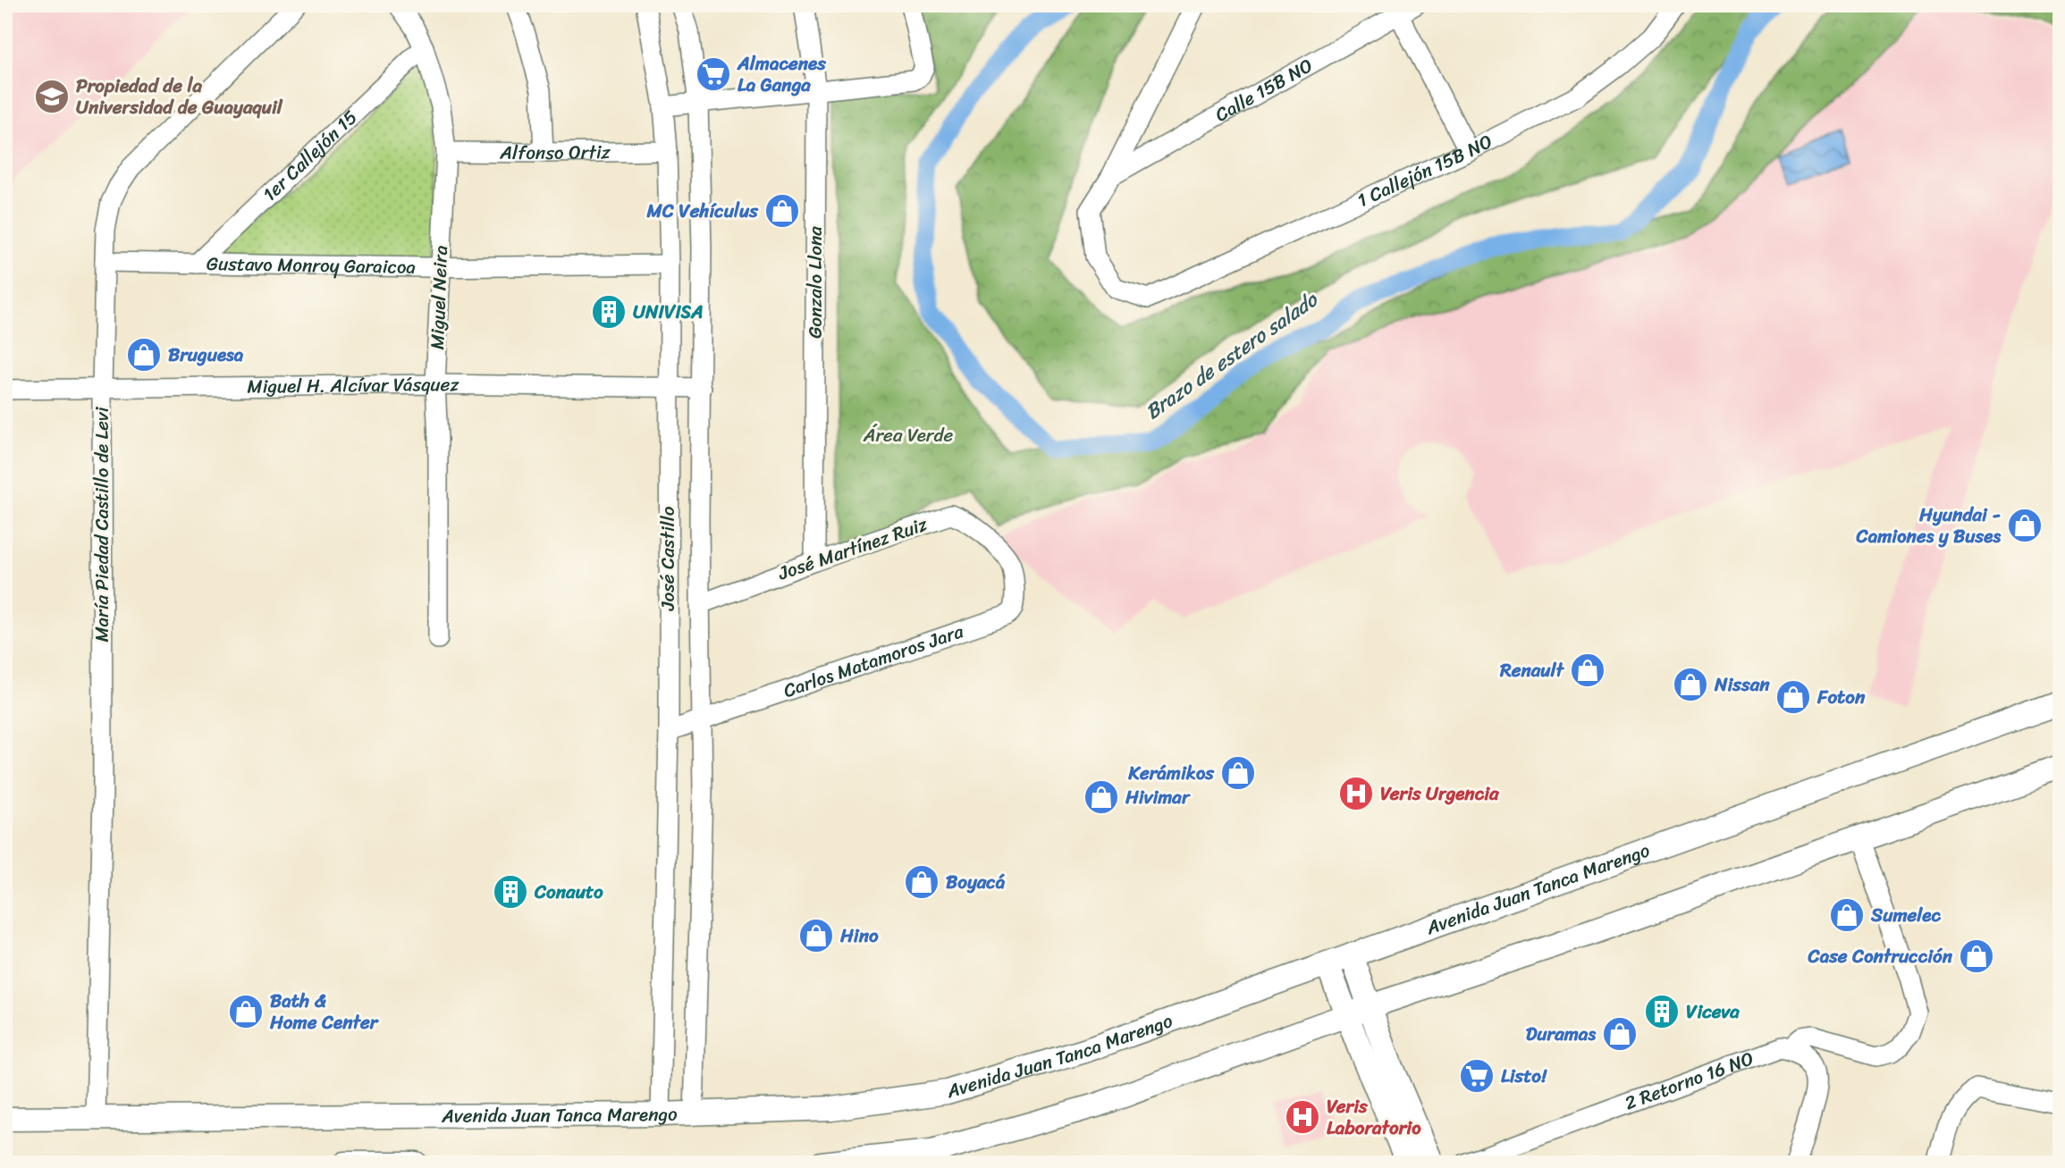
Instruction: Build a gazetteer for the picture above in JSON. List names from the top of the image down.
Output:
{
  "streets": {
    "main road": ["Avenida Juan Tanca Marengo"],
    "street": [
      "Calle 15B NO",
      "Alfonso Ortiz",
      "1er Callejón 15",
      "1 Callejón 15B NO",
      "Gustavo Monroy Garaicoa",
      "Gonzalo Llona",
      "Miguel Neira",
      "Miguel H. Alcívar Vásquez",
      "María Piedad Castillo de Levi",
      "José Martínez Ruiz",
      "José Castillo",
      "Carlos Matamoros Jara",
      "2 Retorno 16 NO"
    ]
  },
  "crossings": [
    ["Calle 15B NO", "1 Callejón 15B NO"],
    ["Alfonso Ortiz", "Miguel Neira"],
    ["Alfonso Ortiz", "José Castillo"],
    ["1er Callejón 15", "Gustavo Monroy Garaicoa"],
    ["1er Callejón 15", "Miguel Neira"],
    ["Gustavo Monroy Garaicoa", "Miguel Neira"],
    ["Gustavo Monroy Garaicoa", "María Piedad Castillo de Levi"],
    ["Gustavo Monroy Garaicoa", "José Castillo"],
    ["Gonzalo Llona", "José Martínez Ruiz"],
    ["Miguel Neira", "Miguel H. Alcívar Vásquez"],
    ["Miguel H. Alcívar Vásquez", "María Piedad Castillo de Levi"],
    ["Miguel H. Alcívar Vásquez", "José Castillo"],
    ["María Piedad Castillo de Levi", "Avenida Juan Tanca Marengo"],
    ["José Martínez Ruiz", "José Castillo"],
    ["José Martínez Ruiz", "Carlos Matamoros Jara"],
    ["José Castillo", "Carlos Matamoros Jara"],
    ["José Castillo", "Avenida Juan Tanca Marengo"]
  ],
  "water": ["Brazo de estero salado"],
  "parks": ["Área Verde"],
  "places": {
    "supermarket": ["Almacenes La Ganga", "Listo!"],
    "school or university": ["Propiedad de la Universidad de Guayaquil"],
    "shop": [
      "MC Vehículus",
      "Bruguesa",
      "Hyundai - Camiones y Buses",
      "Renault",
      "Nissan",
      "Foton",
      "Kerámikos",
      "Hivimar",
      "Boyacá",
      "Sumelec",
      "Hino",
      "Case Contrucción",
      "Bath & Home Center",
      "Duramas"
    ],
    "building": ["UNIVISA", "Conauto", "Viceva"],
    "hospital": ["Veris Urgencia", "Veris Laboratorio"]
  }
}
